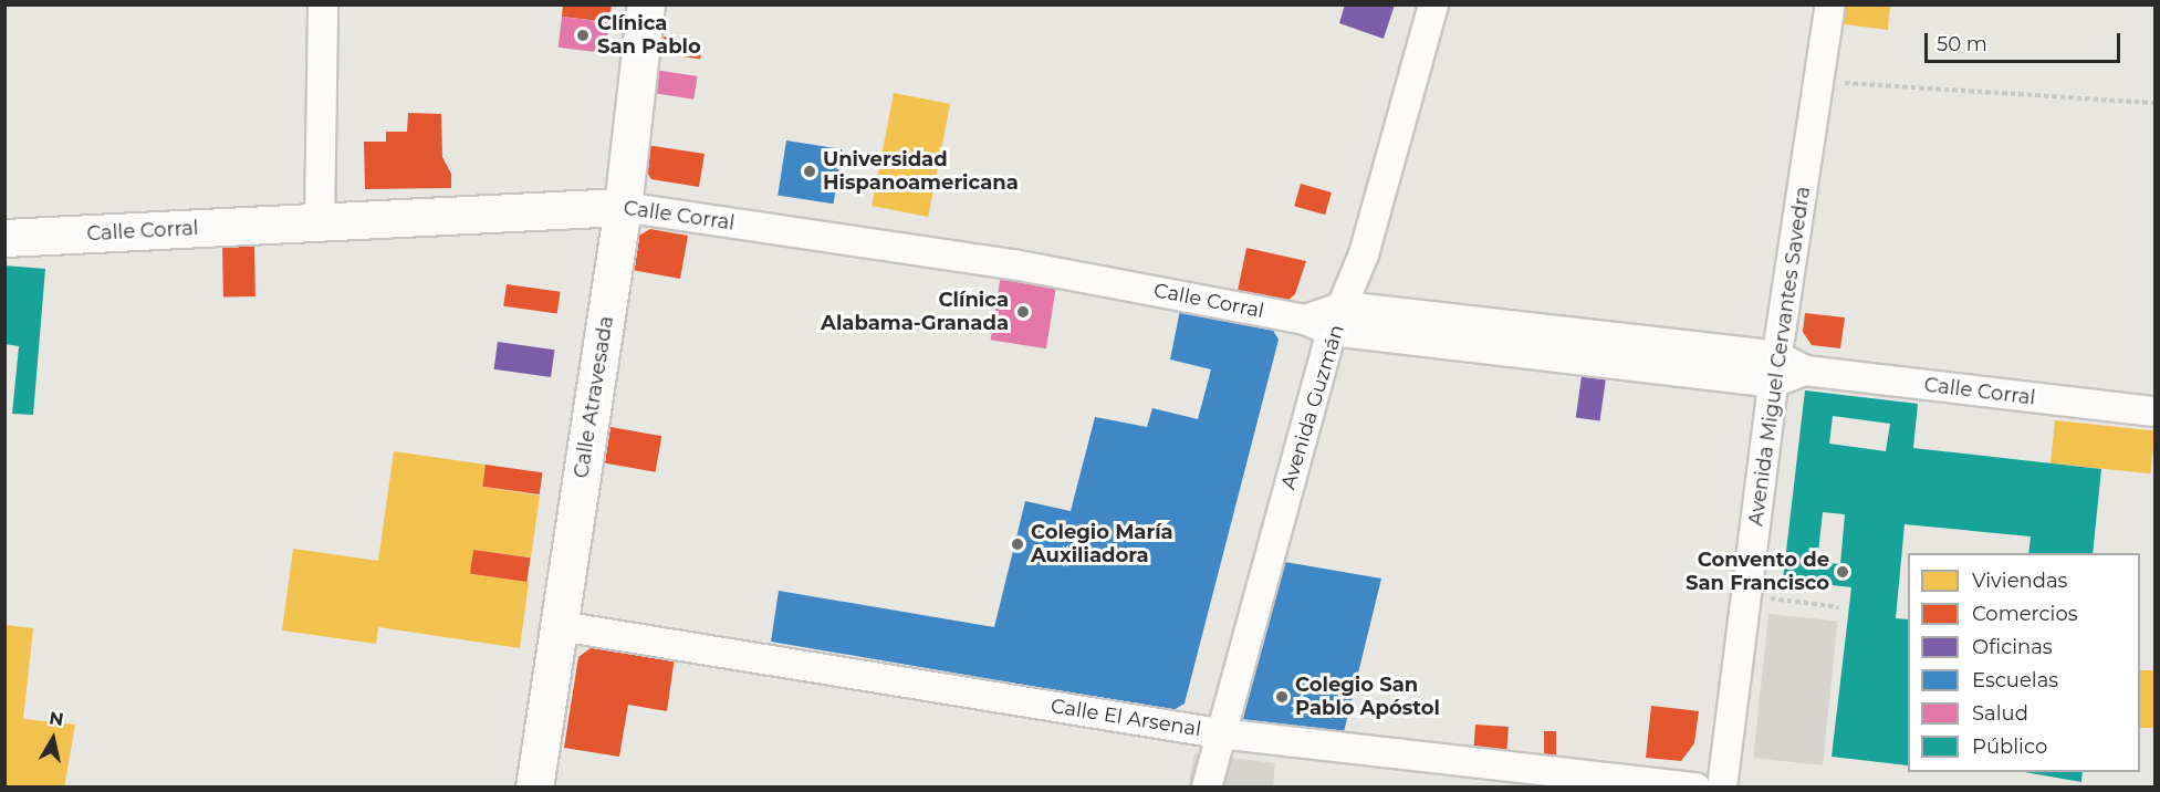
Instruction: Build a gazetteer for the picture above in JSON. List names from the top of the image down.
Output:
{
  "streets": {
    "street": [
      "Calle Corral",
      "Avenida Miguel Cervantes Savedra",
      "Calle Atravesada",
      "Avenida Guzmán",
      "Calle El Arsenal"
    ]
  },
  "crossings": [
    ["Calle Corral", "Avenida Miguel Cervantes Savedra"],
    ["Calle Corral", "Calle Atravesada"],
    ["Calle Corral", "Avenida Guzmán"],
    ["Calle Atravesada", "Calle El Arsenal"],
    ["Avenida Guzmán", "Calle El Arsenal"]
  ],
  "places": [
    "Clínica San Pablo",
    "Universidad Hispanoamericana",
    "Clínica Alabama-Granada",
    "Colegio María Auxiliadora",
    "Convento de San Francisco",
    "Colegio San Pablo Apóstol"
  ],
  "legend": [
    "Viviendas",
    "Comercios",
    "Oficinas",
    "Escuelas",
    "Salud",
    "Público"
  ],
  "scale_bar": "50 m",
  "north": "top"
}
